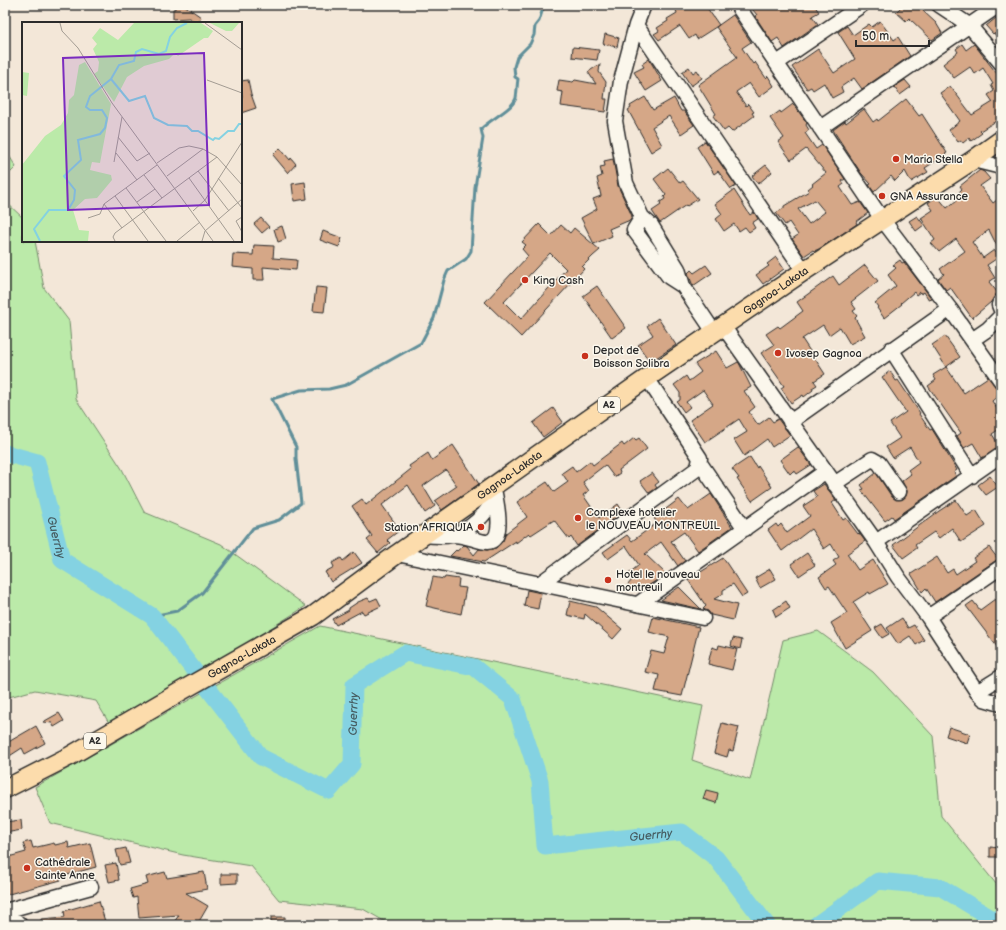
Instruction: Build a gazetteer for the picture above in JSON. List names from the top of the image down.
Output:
{
  "streets": {
    "main road": ["Gagnoa-Lakota", "A2"]
  },
  "water": ["Guerrhy"],
  "places": [
    "Maria Stella",
    "GNA Assurance",
    "King Cash",
    "Ivosep Gagnoa",
    "Depot de Boisson Solibra",
    "Complexe hotelier le NOUVEAU MONTREUIL",
    "Station AFRIQUIA",
    "Hotel le nouveau montreuil",
    "Cathédrale Sainte Anne"
  ],
  "scale_bar": "50 m"
}
